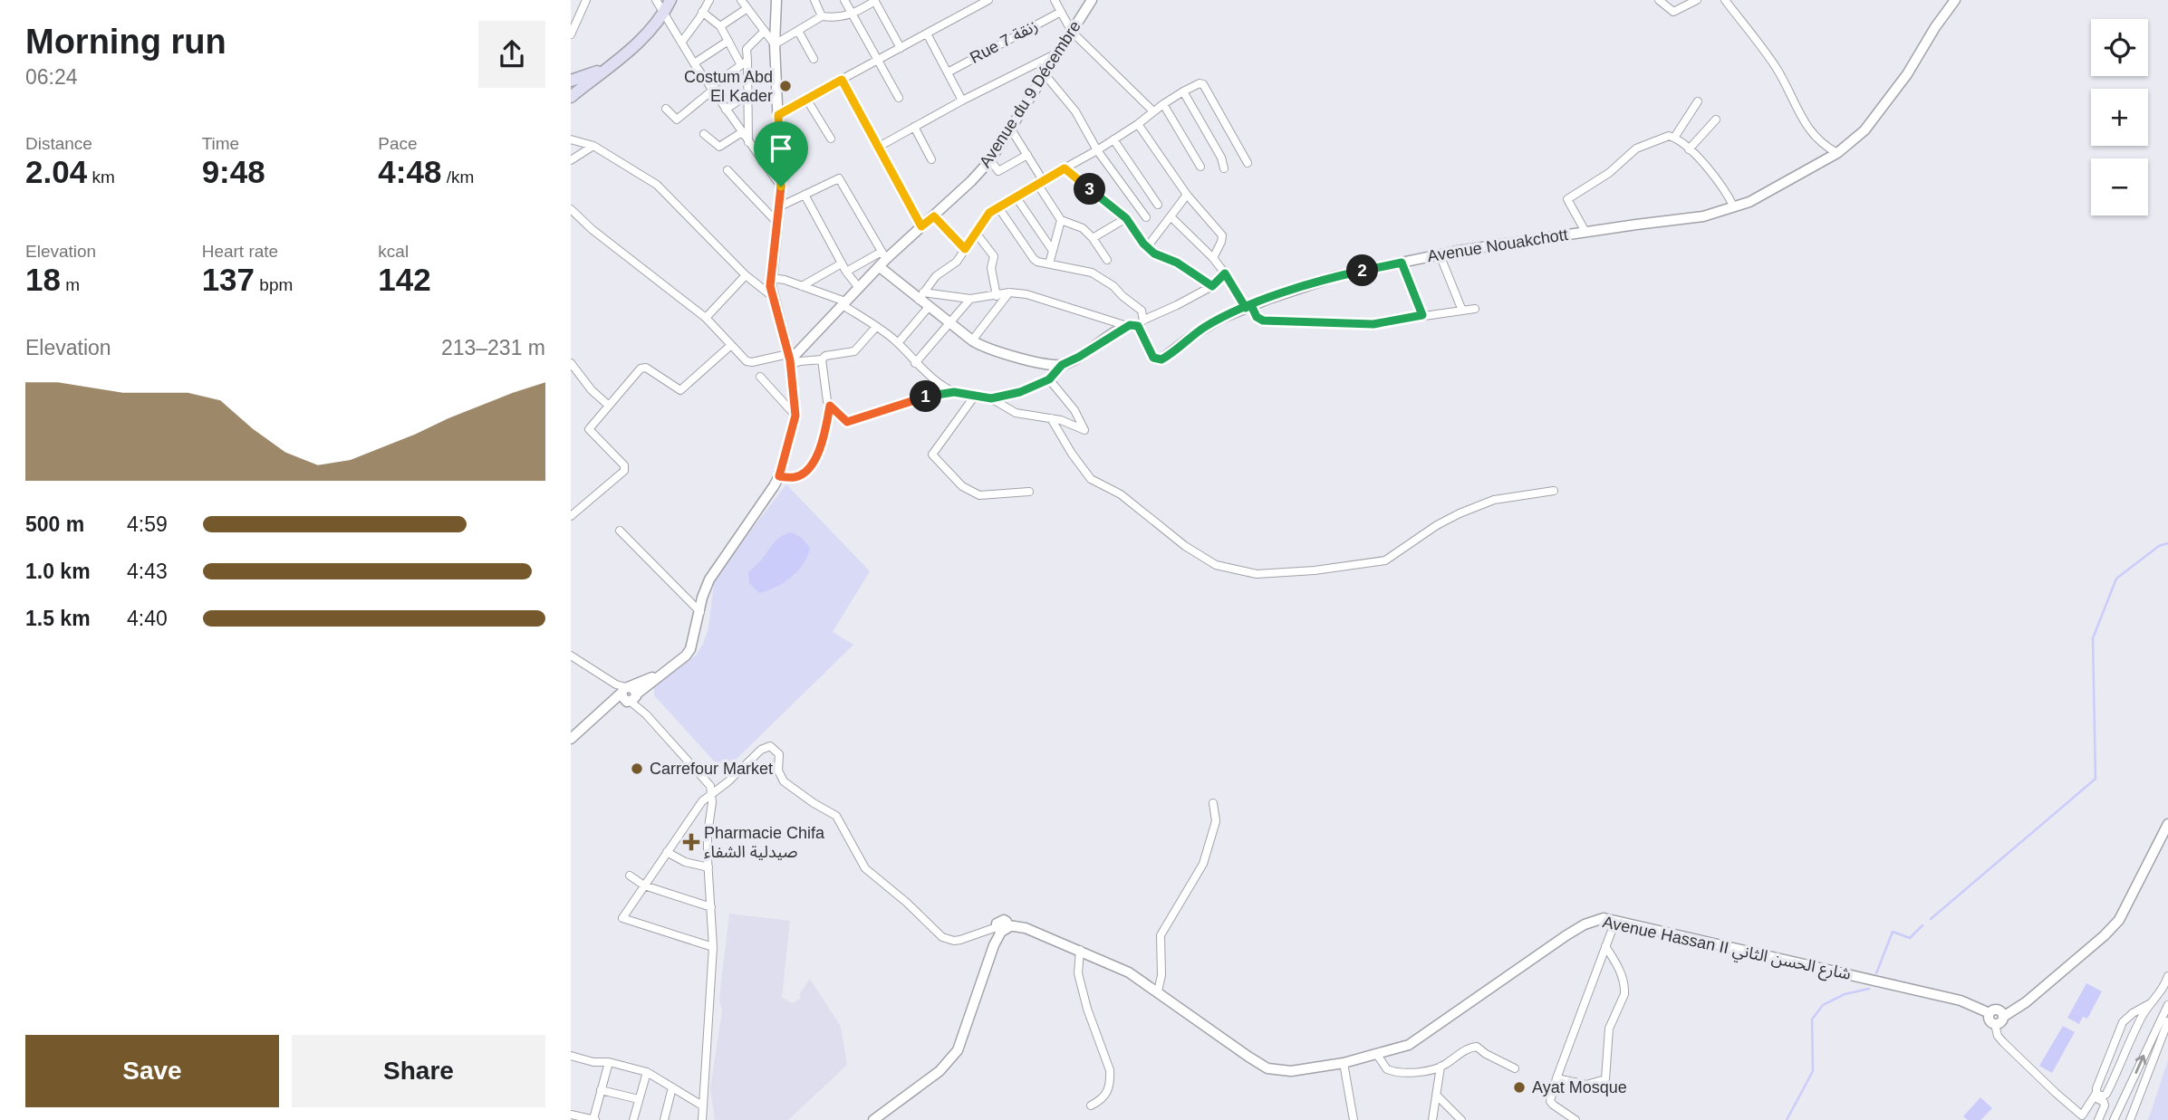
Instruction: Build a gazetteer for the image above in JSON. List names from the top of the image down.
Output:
{
  "streets": {
    "street": [
      "Rue 7 زنقة",
      "Avenue du 9 Décembre",
      "Avenue Nouakchott",
      "Avenue Hassan II شارع الحسن الثاني"
    ]
  },
  "places": {
    "other": ["Costum Abd El Kader", "Carrefour Market", "Ayat Mosque"],
    "health": ["Pharmacie Chifa صيدلية الشفاء"]
  },
  "page": {
    "heading": ["Morning run", "06:24"],
    "map_buttons": ["+", "−"],
    "stats": [
      ["Distance", "2.04 km"],
      ["Time", "9:48"],
      ["Pace", "4:48 /km"],
      ["Elevation", "18 m"],
      ["Heart rate", "137 bpm"],
      ["kcal", "142"]
    ],
    "pins": ["3", "2", "1"],
    "chart": ["Elevation", "213–231 m"],
    "list": [
      {
        "name": "500 m",
        "note": "4:59"
      },
      {
        "name": "1.0 km",
        "note": "4:43"
      },
      {
        "name": "1.5 km",
        "note": "4:40"
      }
    ],
    "buttons": ["Save", "Share"]
  }
}
